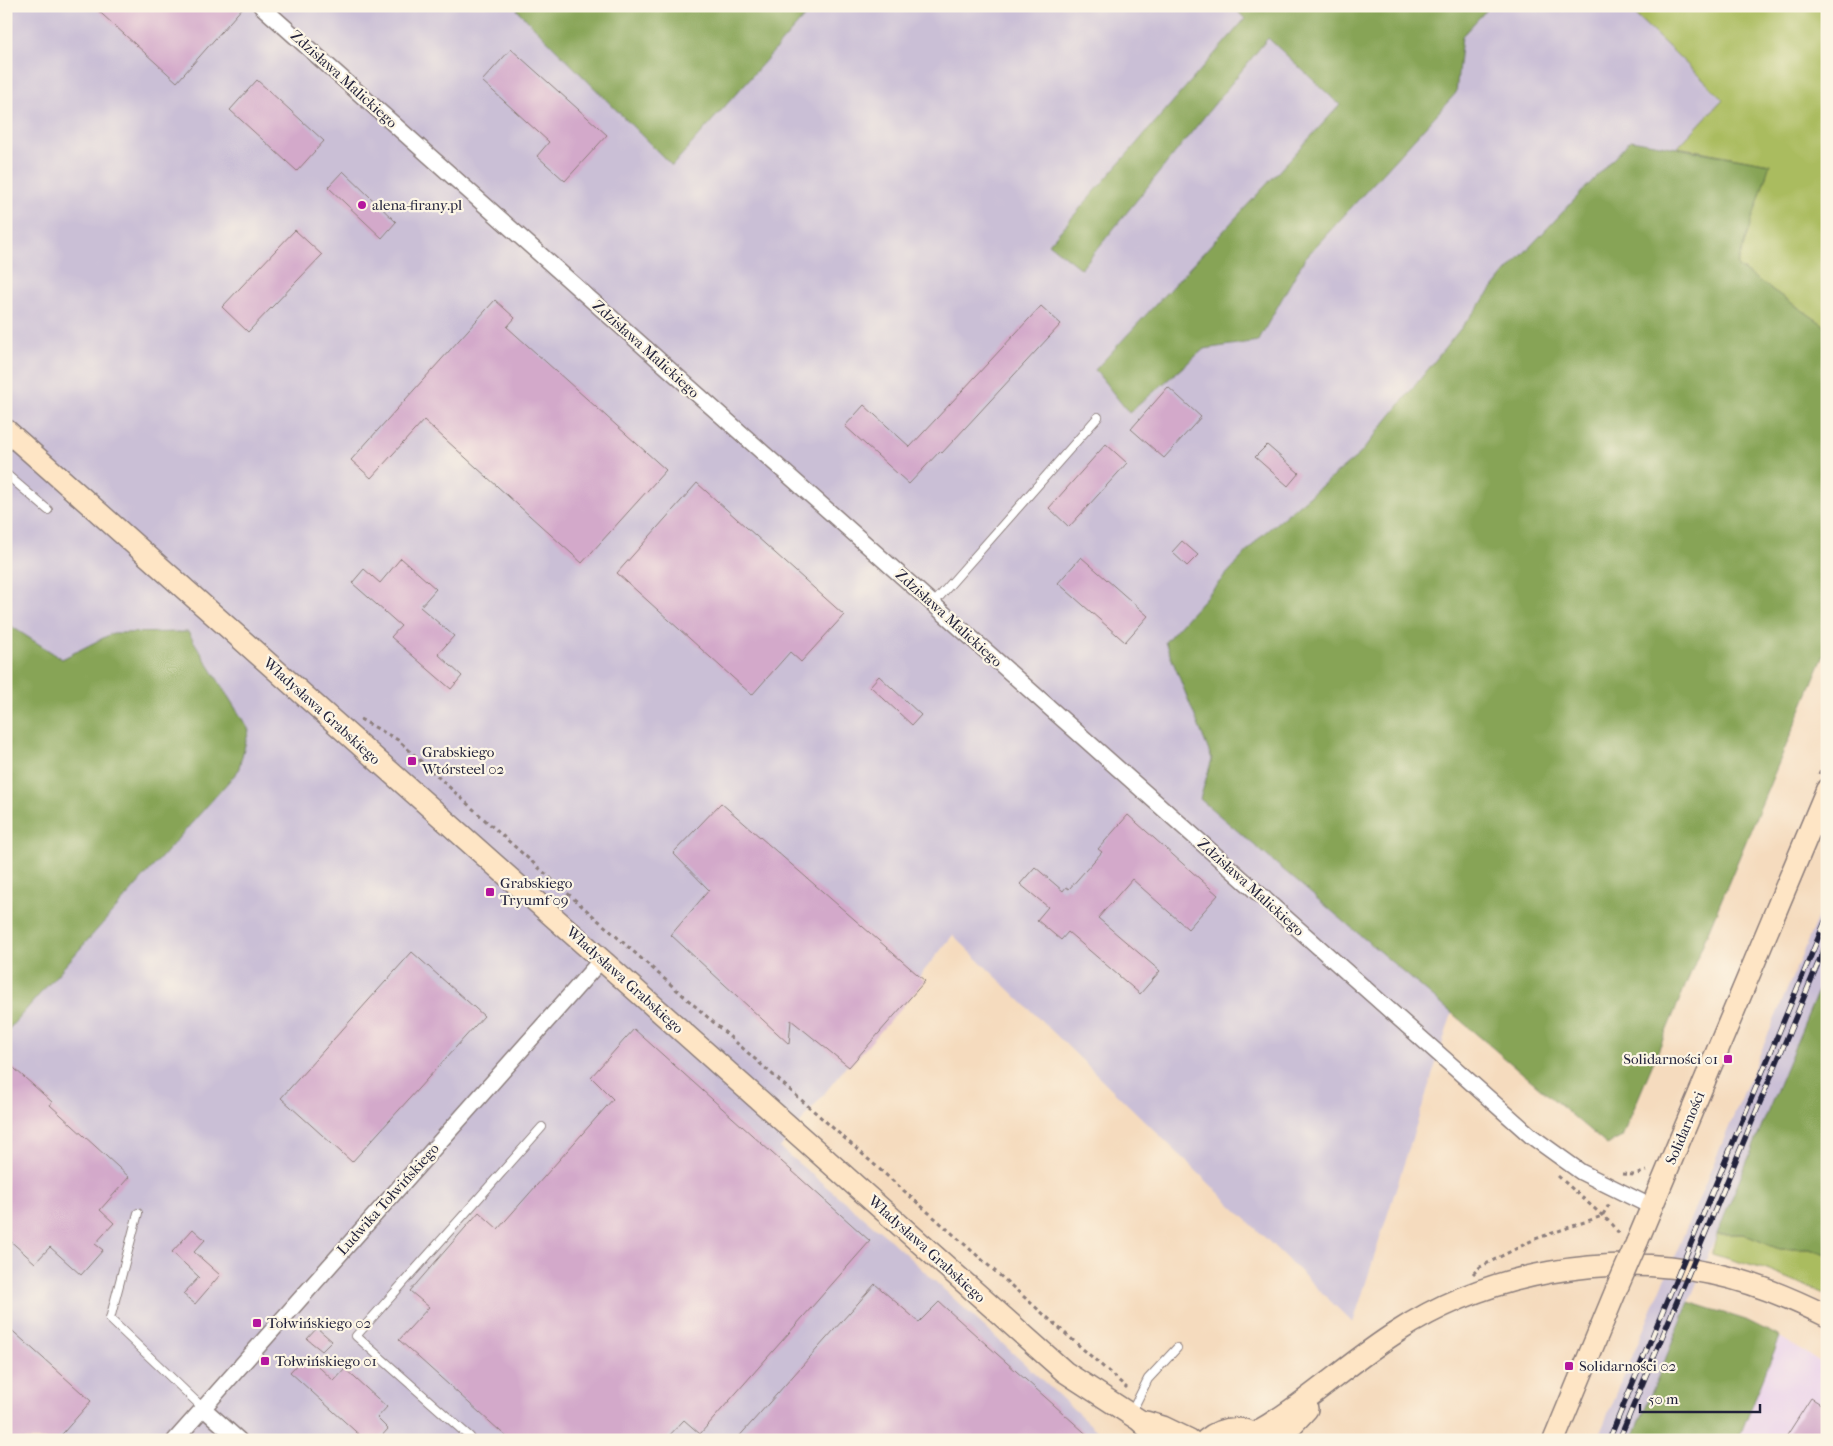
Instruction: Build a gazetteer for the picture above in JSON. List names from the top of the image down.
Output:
{
  "streets": {
    "street": [
      "Zdzisława Malickiego",
      "Władysława Grabskiego",
      "Solidarności",
      "Ludwika Tołwińskiego"
    ]
  },
  "crossings": [
    ["Zdzisława Malickiego", "Solidarności"],
    ["Władysława Grabskiego", "Ludwika Tołwińskiego"]
  ],
  "places": {
    "other": ["alena-firany.pl"],
    "transit": [
      "Grabskiego Wtórsteel 02",
      "Grabskiego Tryumf 09",
      "Solidarności 01",
      "Tołwińskiego 02",
      "Tołwińskiego 01",
      "Solidarności 02"
    ]
  },
  "scale_bar": "50 m"
}
